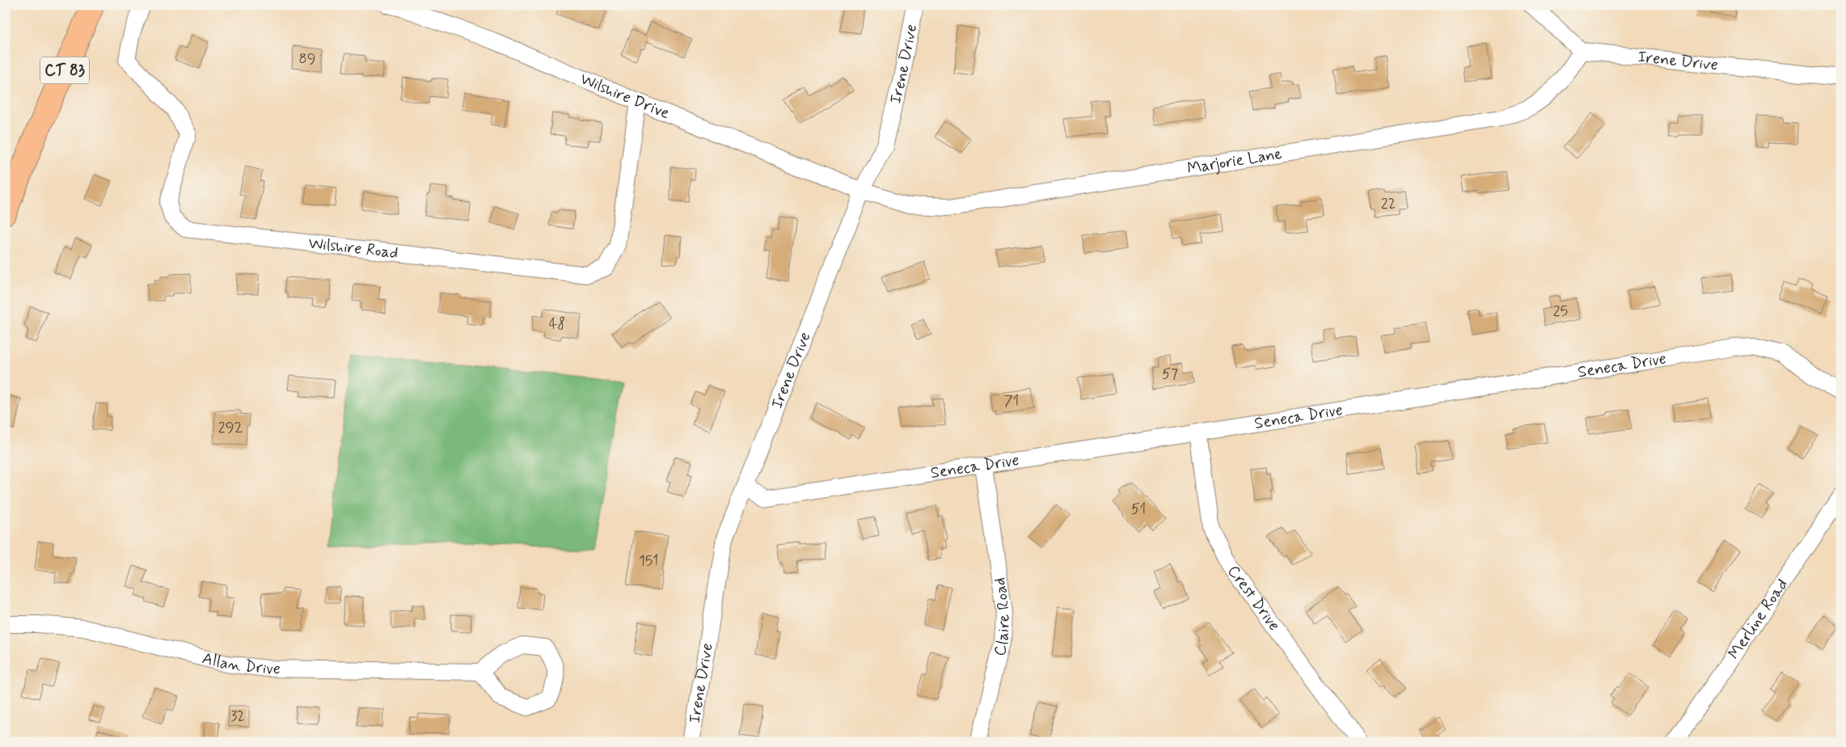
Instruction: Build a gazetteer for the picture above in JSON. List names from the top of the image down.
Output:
{
  "streets": {
    "main road": ["CT 83"],
    "street": [
      "Irene Drive",
      "Wilshire Drive",
      "Marjorie Lane",
      "Wilshire Road",
      "Seneca Drive",
      "Crest Drive",
      "Claire Road",
      "Merline Road",
      "Allan Drive"
    ]
  },
  "crossings": [
    ["Irene Drive", "Wilshire Drive"],
    ["Irene Drive", "Marjorie Lane"],
    ["Irene Drive", "Seneca Drive"],
    ["Wilshire Drive", "Marjorie Lane"],
    ["Wilshire Drive", "Wilshire Road"],
    ["Seneca Drive", "Crest Drive"],
    ["Seneca Drive", "Claire Road"]
  ],
  "house_numbers": [
    "89",
    "22",
    "25",
    "48",
    "57",
    "71",
    "292",
    "51",
    "151",
    "32"
  ]
}
